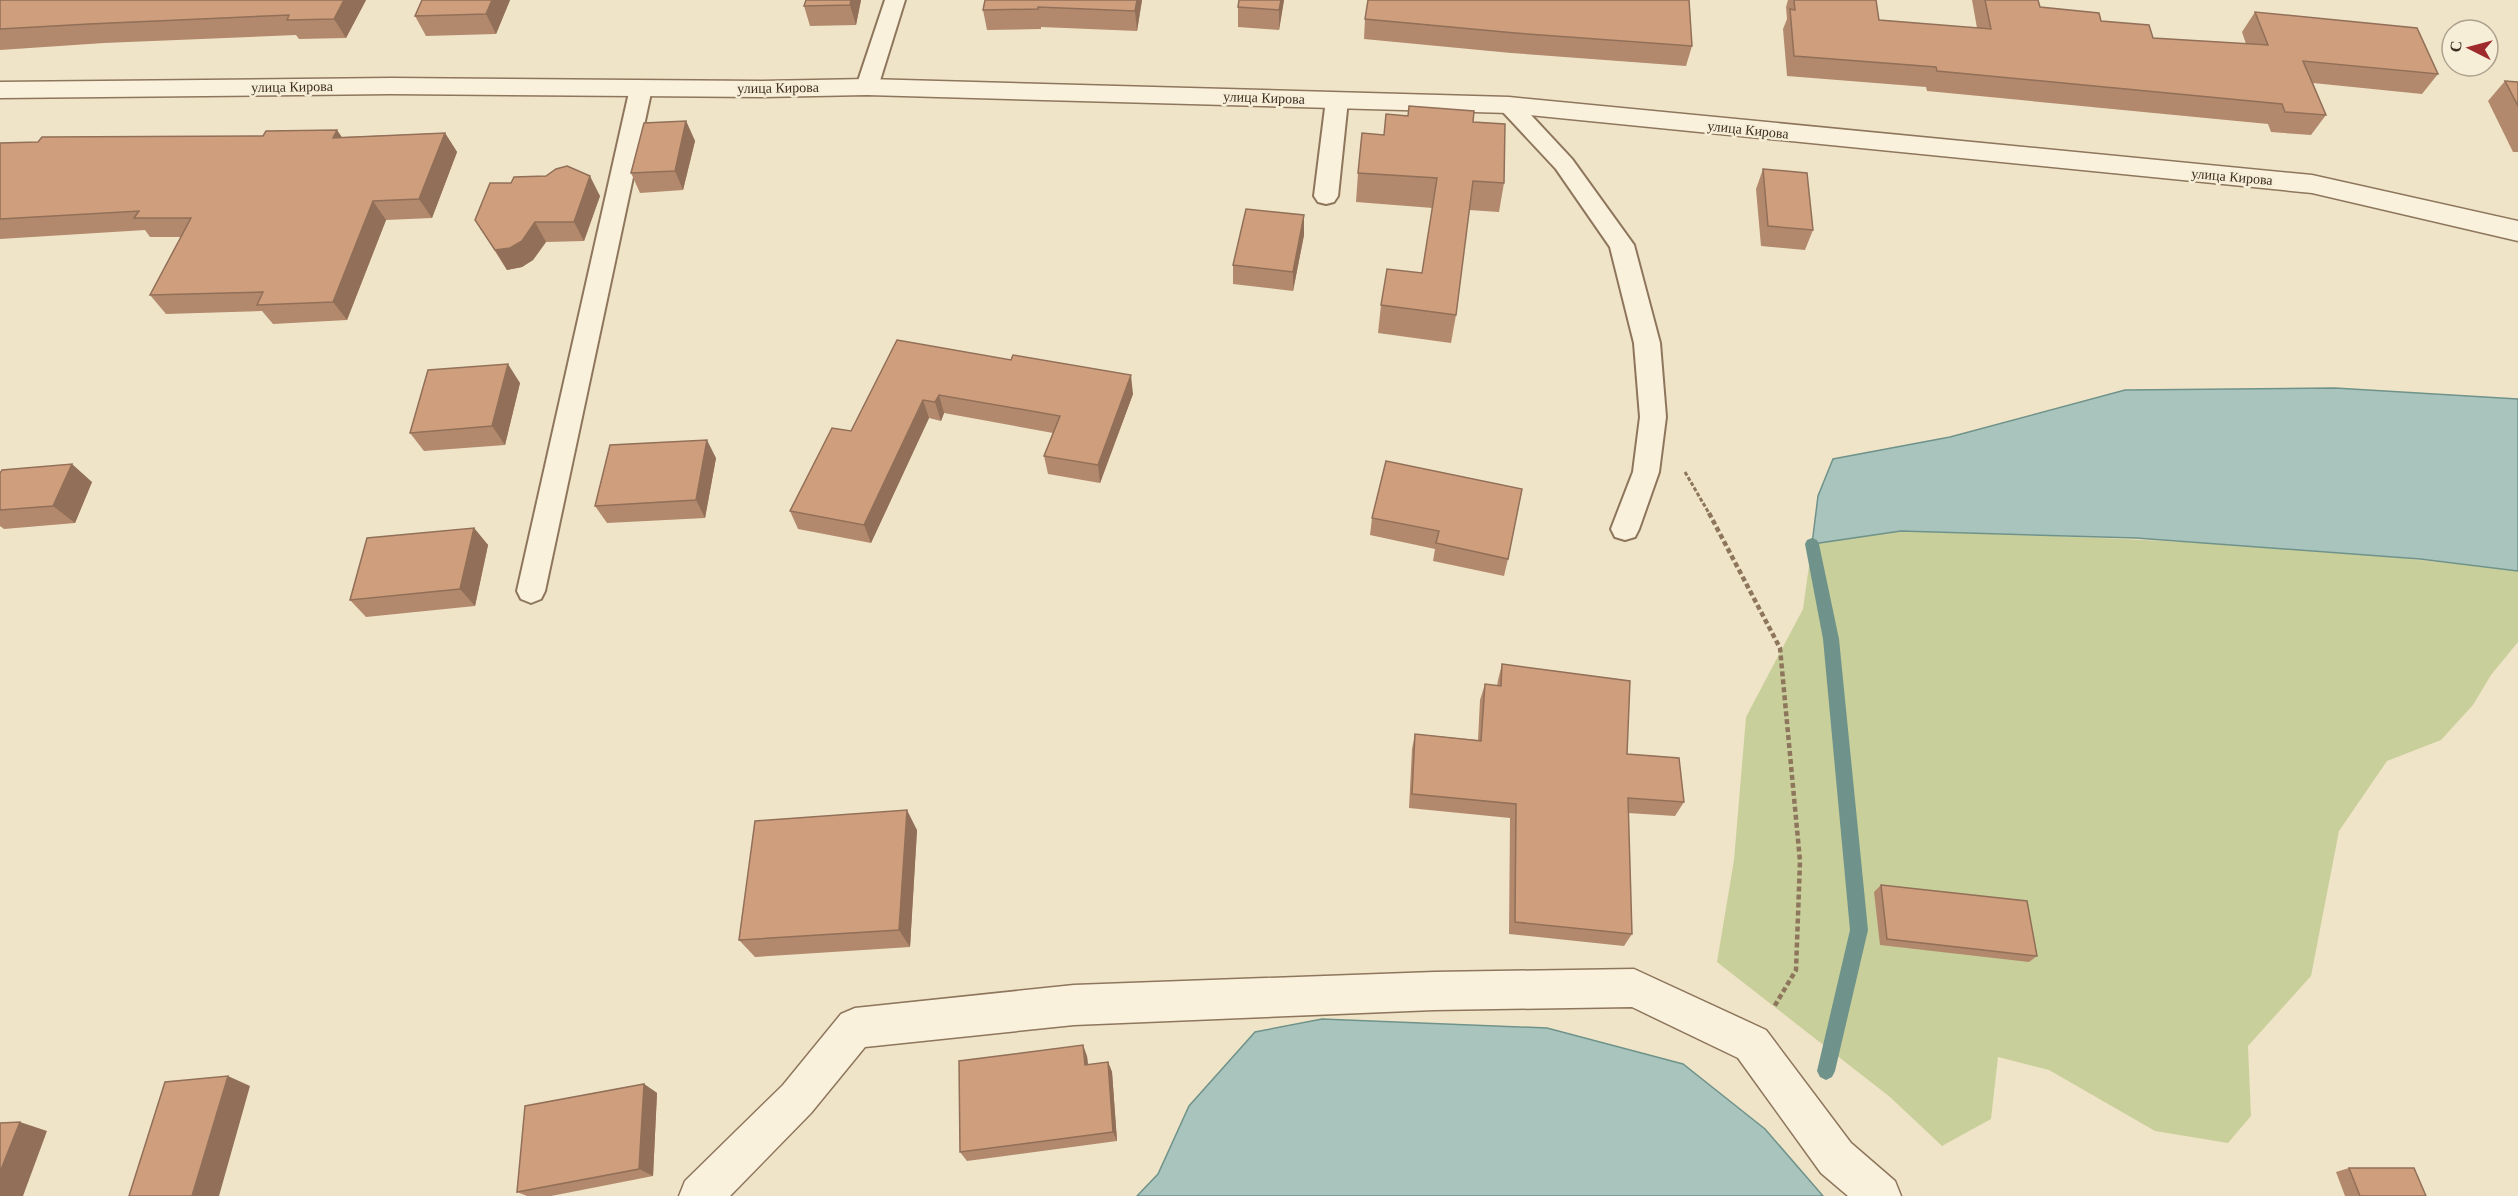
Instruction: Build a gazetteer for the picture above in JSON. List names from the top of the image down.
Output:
{
  "streets": {
    "street": ["улица Кирова"]
  },
  "north": "left"
}
